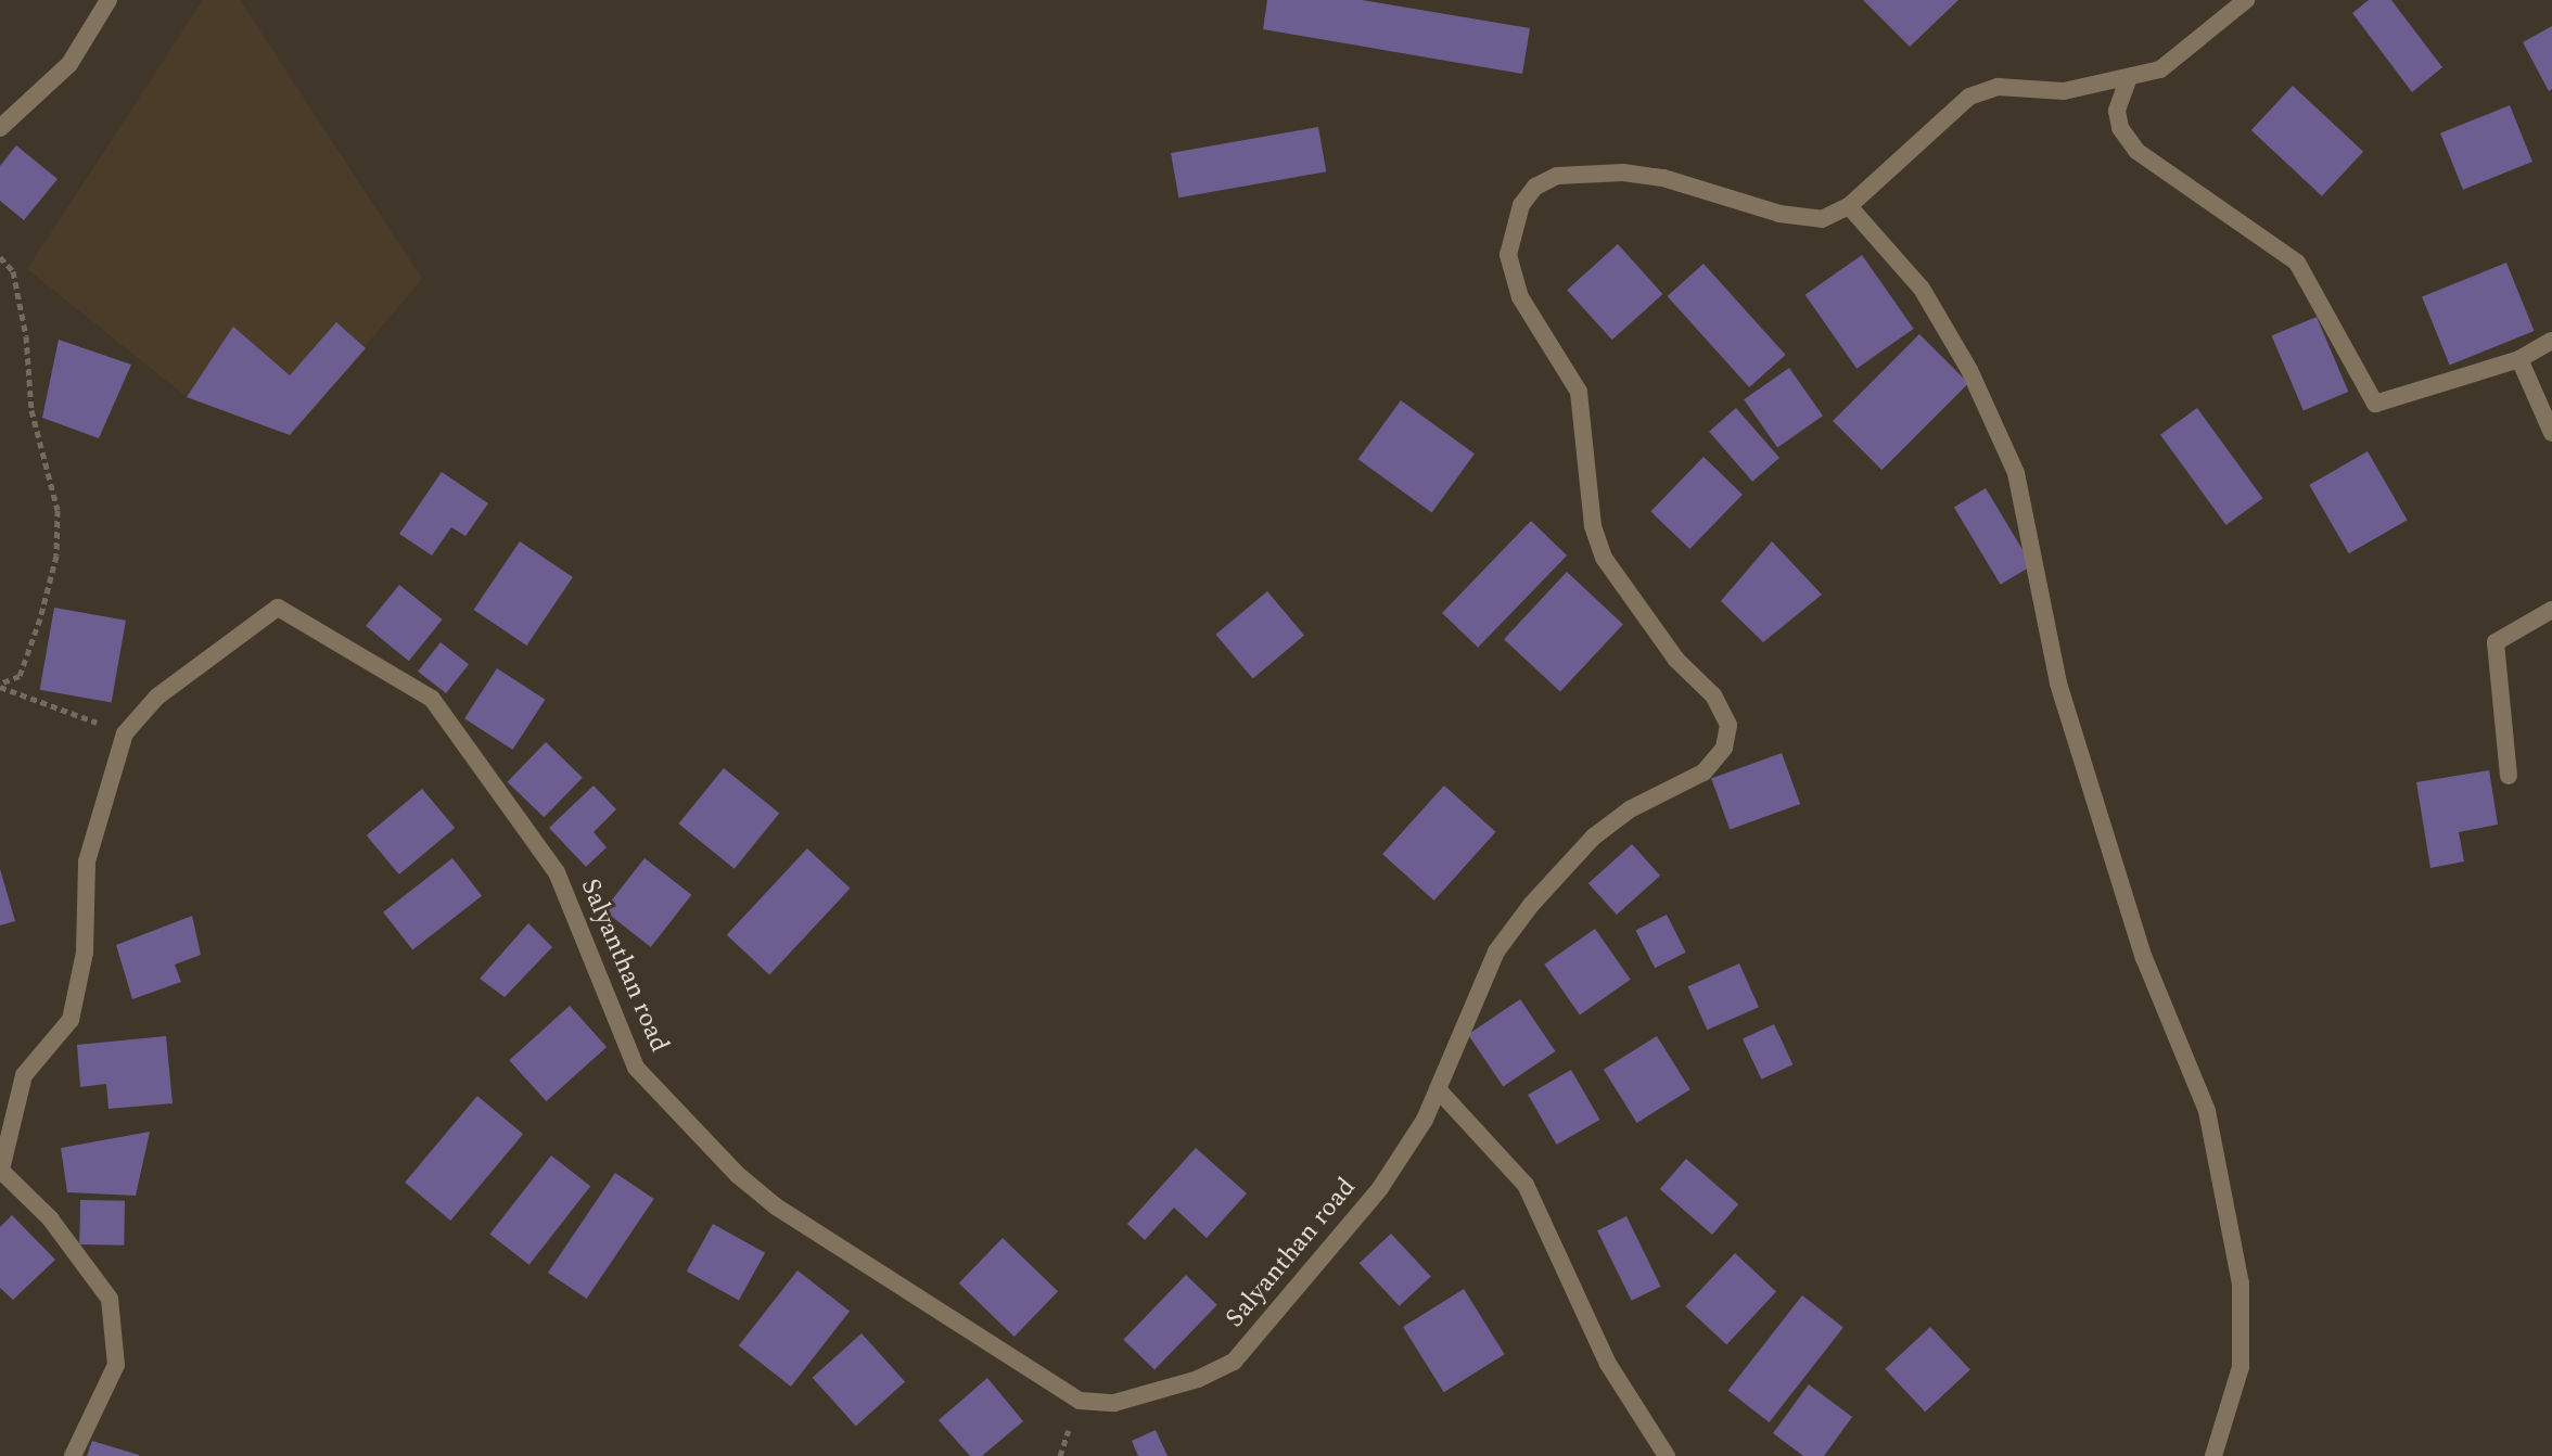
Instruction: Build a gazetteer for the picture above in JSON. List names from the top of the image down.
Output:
{
  "streets": {
    "street": ["Salyanthan road"]
  }
}
